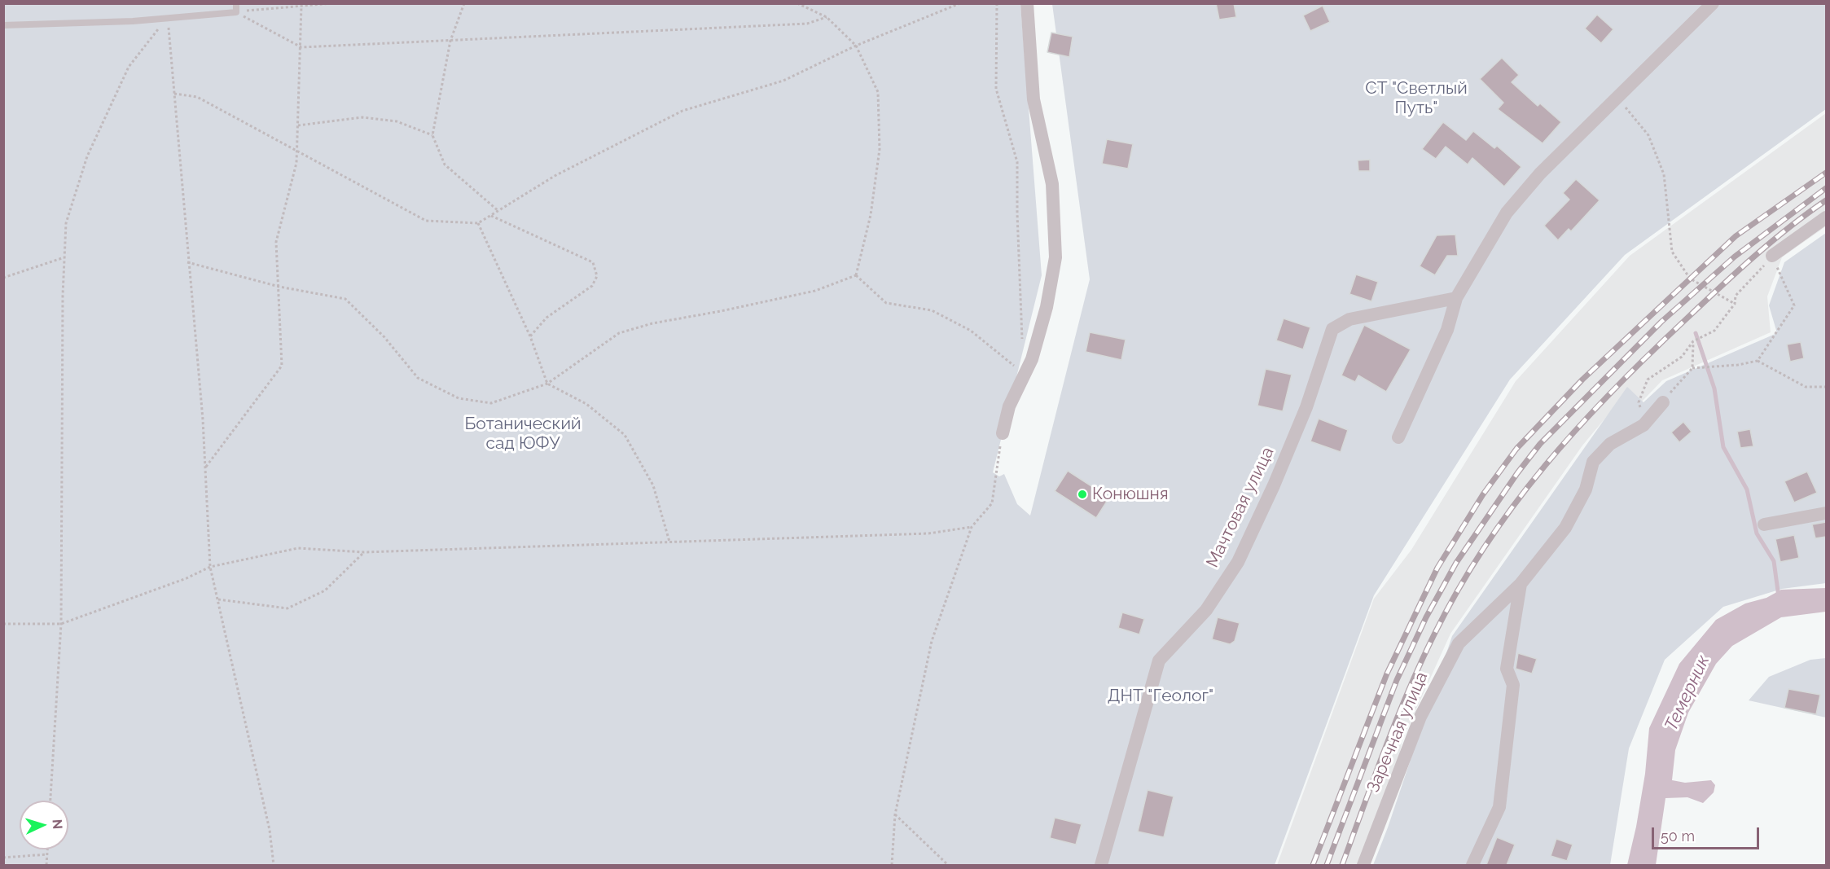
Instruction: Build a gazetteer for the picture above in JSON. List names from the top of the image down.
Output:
{
  "streets": {
    "street": ["Мачтовая улица", "Заречная улица"]
  },
  "water": ["Темерник"],
  "parks": ["СТ \"Светлый Путь\"", "Ботанический сад ЮФУ", "ДНТ \"Геолог\""],
  "places": ["Конюшня"],
  "scale_bar": "50 m",
  "north": "right"
}
